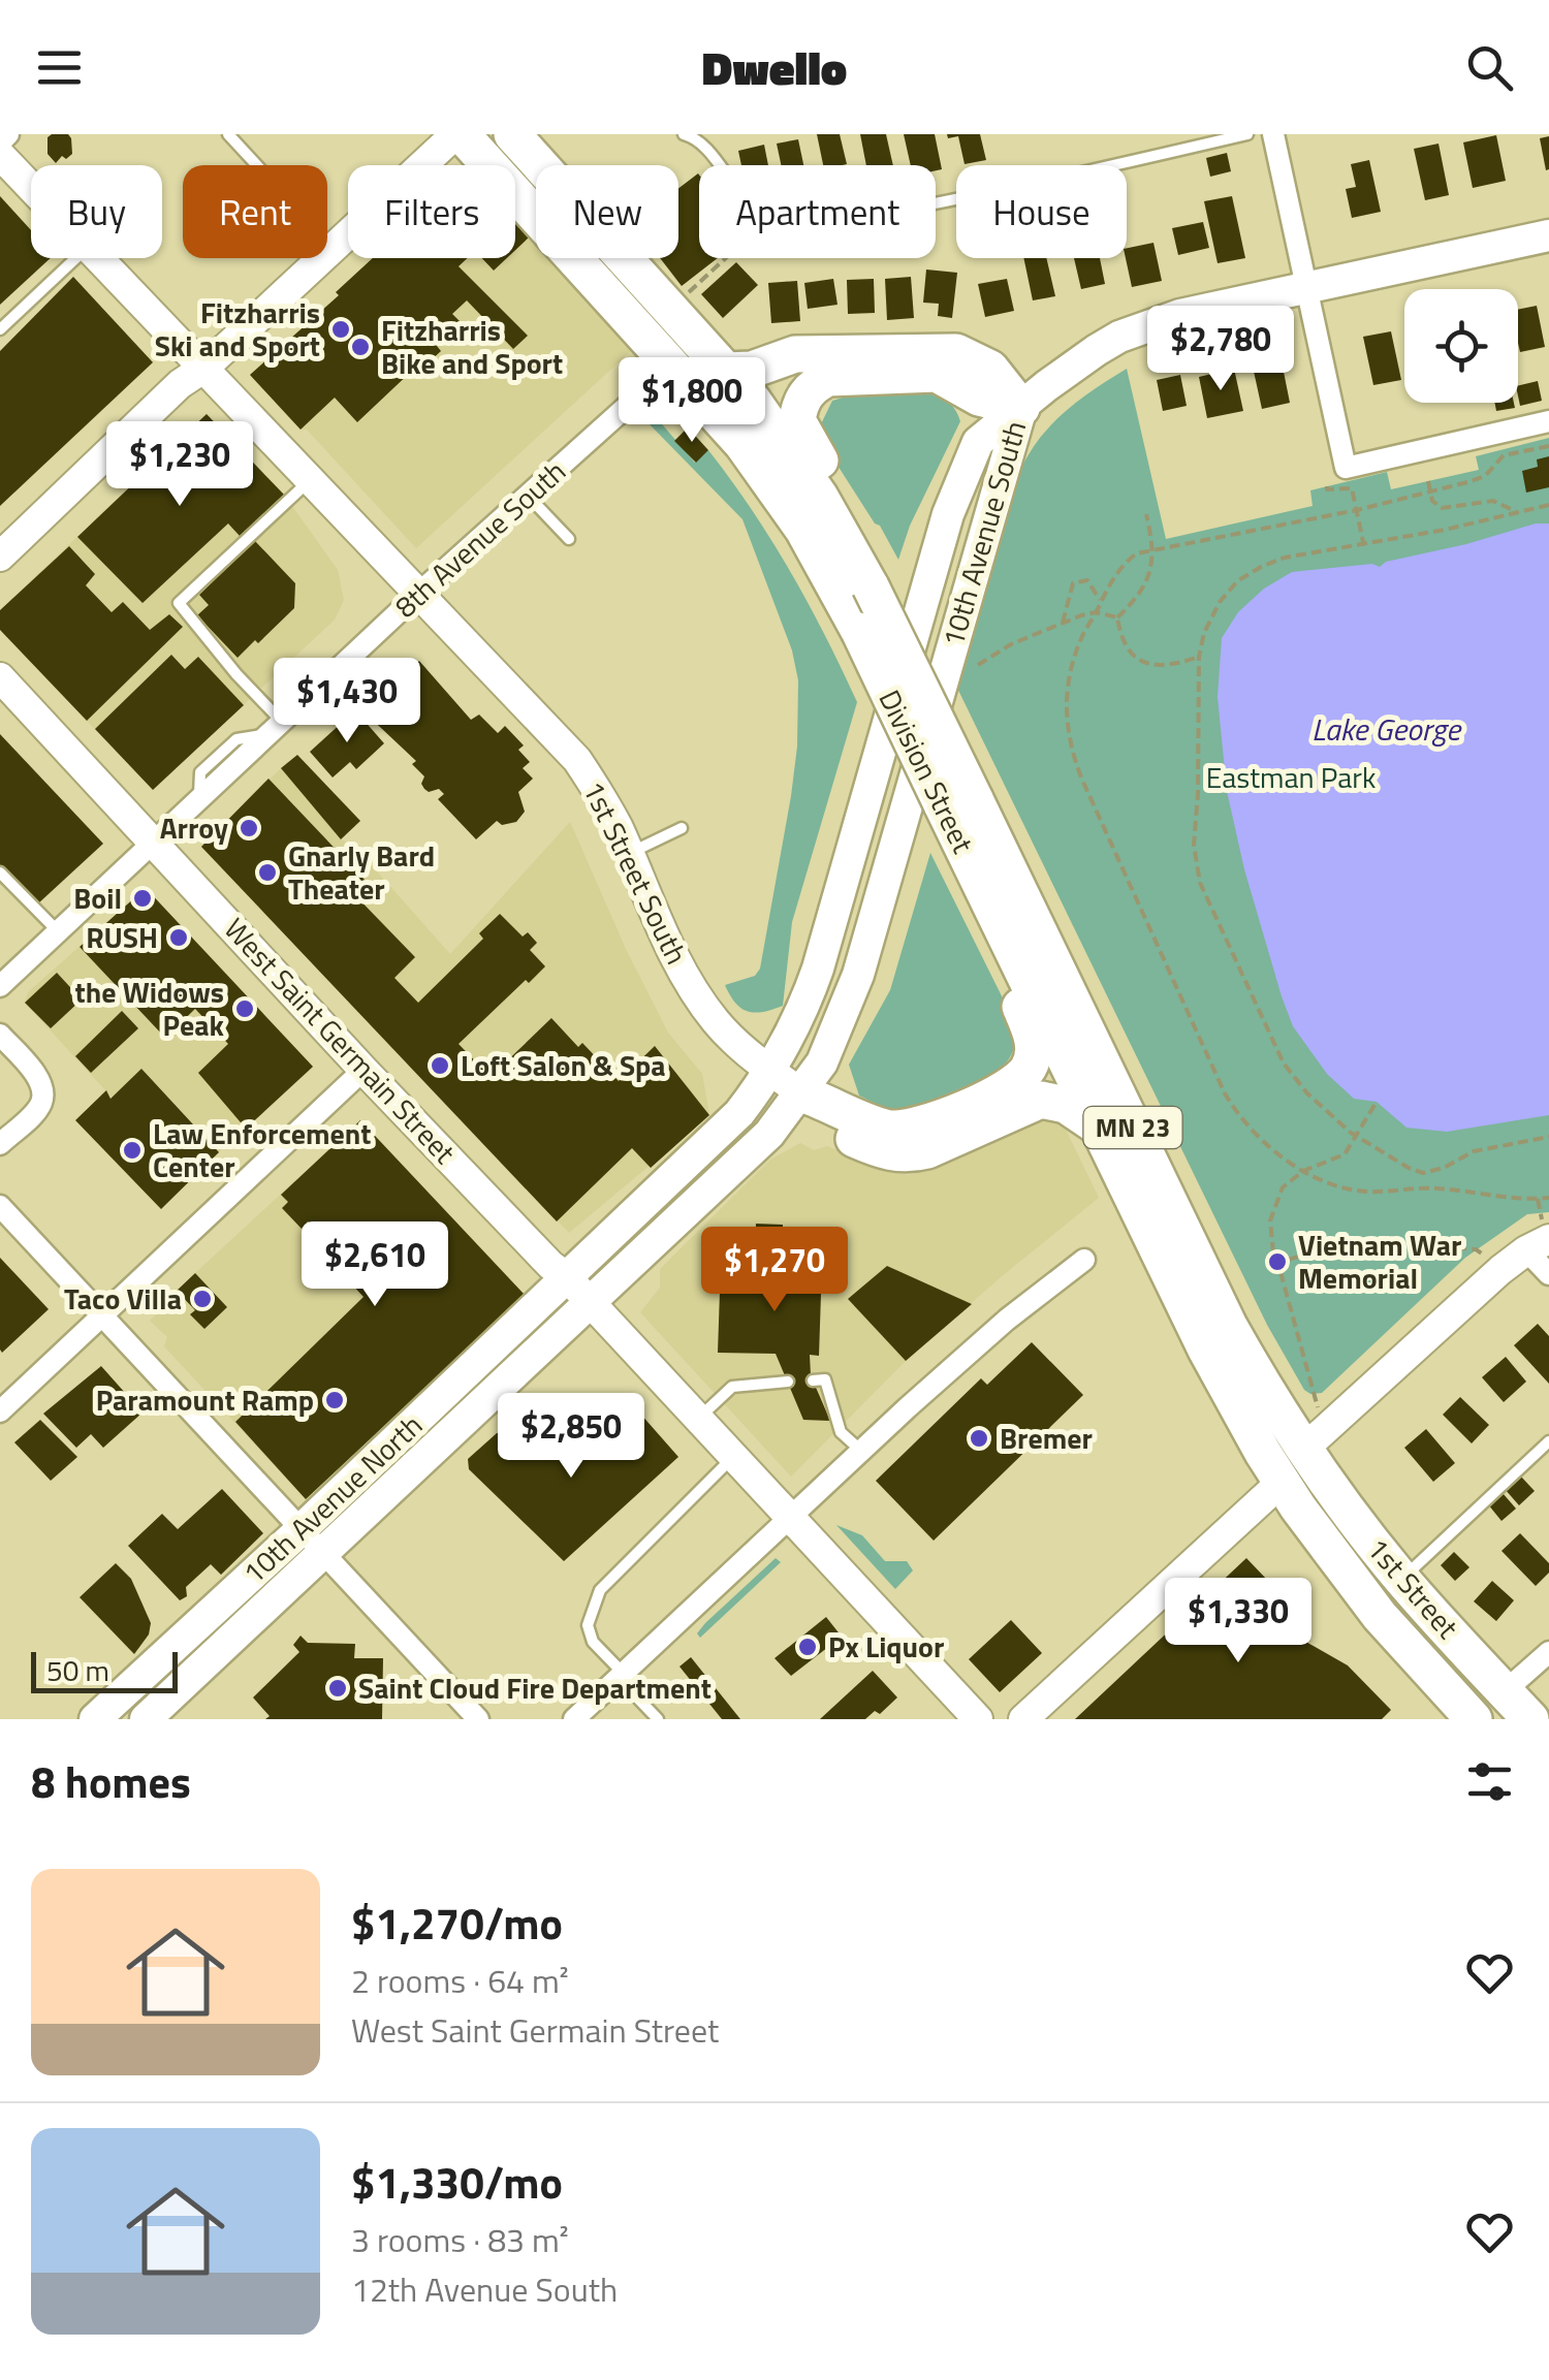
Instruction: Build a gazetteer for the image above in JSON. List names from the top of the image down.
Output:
{
  "streets": {
    "highway": ["Division Street", "MN 23", "1st Street"],
    "main road": ["10th Avenue South", "10th Avenue North"],
    "street": ["8th Avenue South", "1st Street South", "West Saint Germain Street"]
  },
  "crossings": [
    ["10th Avenue South", "1st Street South"],
    ["10th Avenue South", "West Saint Germain Street"],
    ["10th Avenue South", "10th Avenue North"],
    ["8th Avenue South", "Division Street"],
    ["8th Avenue South", "1st Street South"],
    ["8th Avenue South", "West Saint Germain Street"],
    ["Division Street", "MN 23"],
    ["Division Street", "1st Street"],
    ["West Saint Germain Street", "10th Avenue North"]
  ],
  "water": ["Lake George"],
  "parks": ["Eastman Park"],
  "places": [
    "Fitzharris Ski and Sport",
    "Fitzharris Bike and Sport",
    "Arroy",
    "Gnarly Bard Theater",
    "Boil",
    "RUSH",
    "the Widows Peak",
    "Loft Salon & Spa",
    "Law Enforcement Center",
    "Vietnam War Memorial",
    "Taco Villa",
    "Paramount Ramp",
    "Bremer",
    "Px Liquor",
    "Saint Cloud Fire Department"
  ],
  "scale_bar": "50 m",
  "page": {
    "header": "Dwello",
    "chip": [
      "Buy",
      "Rent",
      "Filters",
      "New",
      "Apartment",
      "House"
    ],
    "price": [
      "$2,780",
      "$1,800",
      "$1,230",
      "$1,430",
      "$2,610",
      "$1,270",
      "$2,850",
      "$1,330"
    ],
    "scale": "50 m",
    "heading": "8 homes",
    "list": [
      {
        "name": "$1,270/mo",
        "note": "2 rooms · 64 m² · West Saint Germain Street"
      },
      {
        "name": "$1,330/mo",
        "note": "3 rooms · 83 m² · 12th Avenue South"
      }
    ]
  }
}
